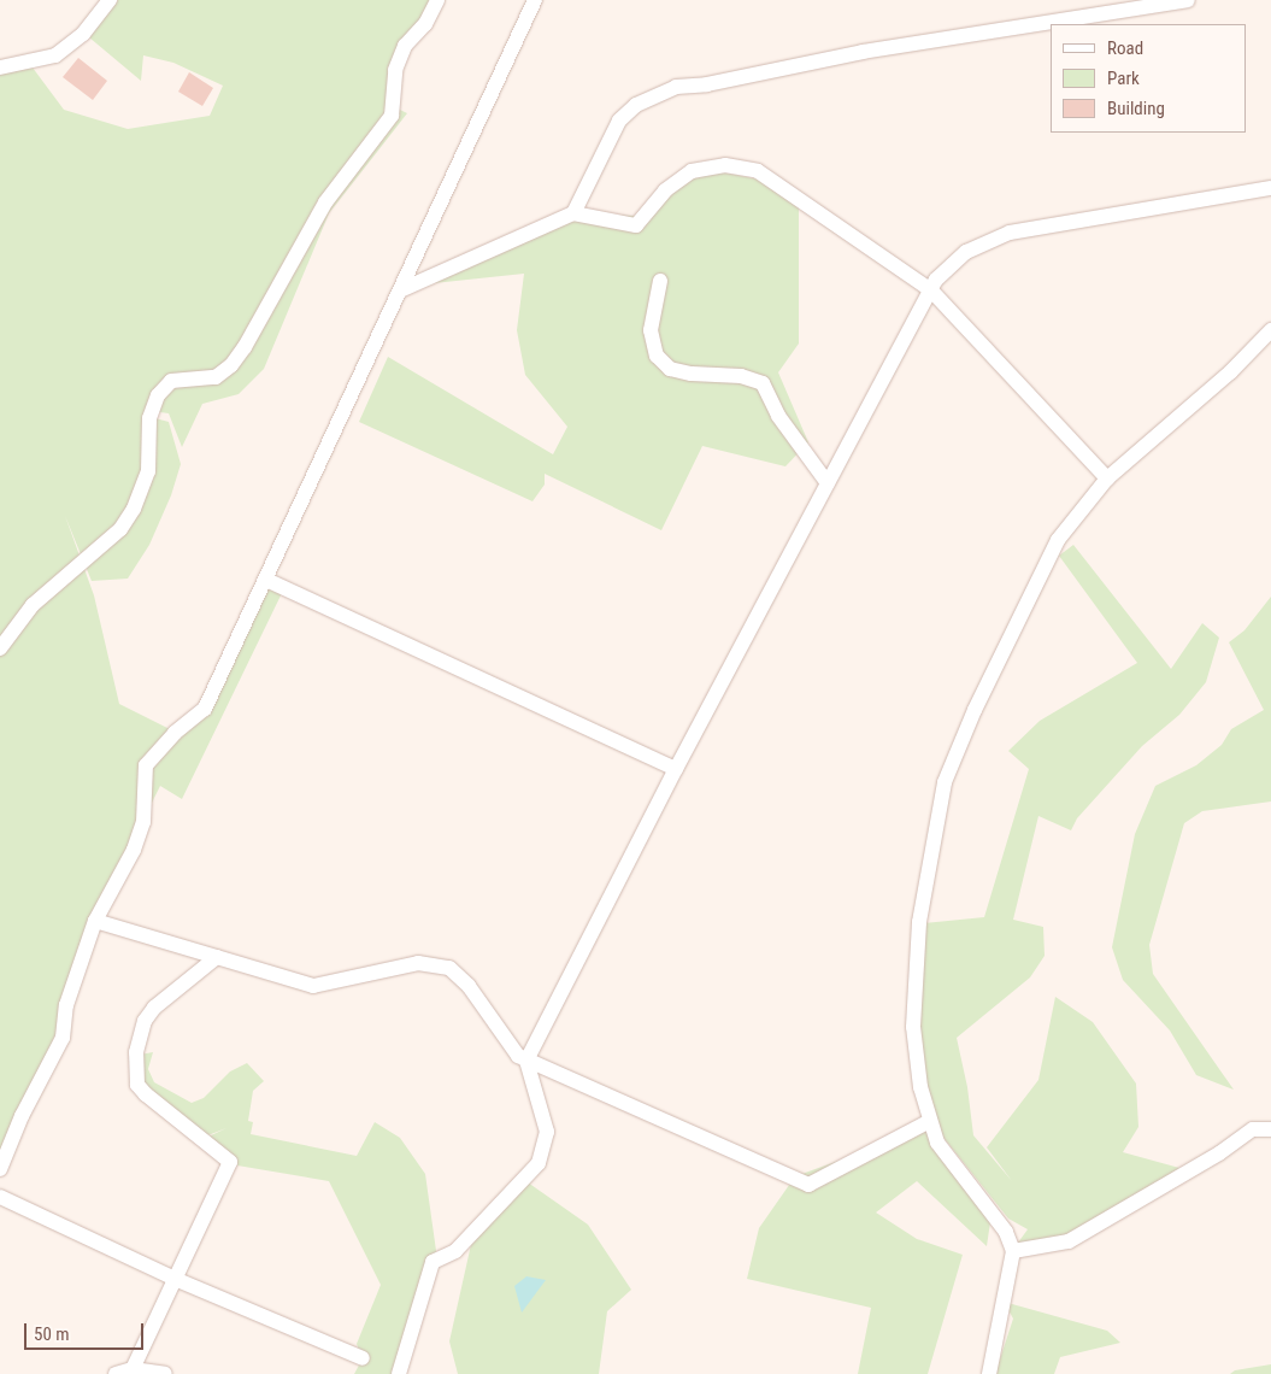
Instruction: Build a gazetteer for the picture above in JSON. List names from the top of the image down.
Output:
{
  "legend": ["Road", "Park", "Building"],
  "scale_bar": "50 m"
}
